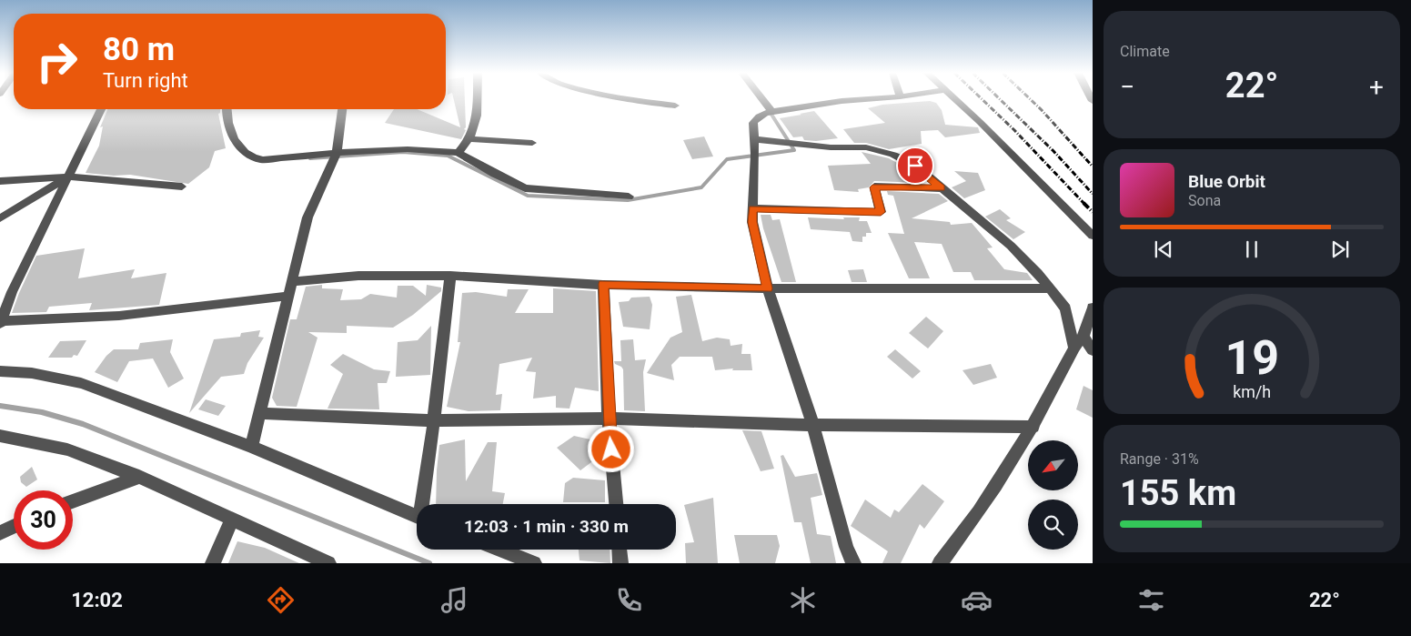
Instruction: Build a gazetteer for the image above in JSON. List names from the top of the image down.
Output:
{
  "north": "bottom left",
  "page": {
    "tile": [
      "Climate",
      ["Range · 31%", "155 km"]
    ],
    "turn": ["80 m", "Turn right"],
    "heat": ["−", "22°", "+"],
    "song": ["Blue Orbit", "Sona"],
    "limit": "30",
    "trip": "12:03 · 1 min · 330 m",
    "tabs": ["12:02", "22°"],
    "gauge": ["19", "km/h"]
  }
}
